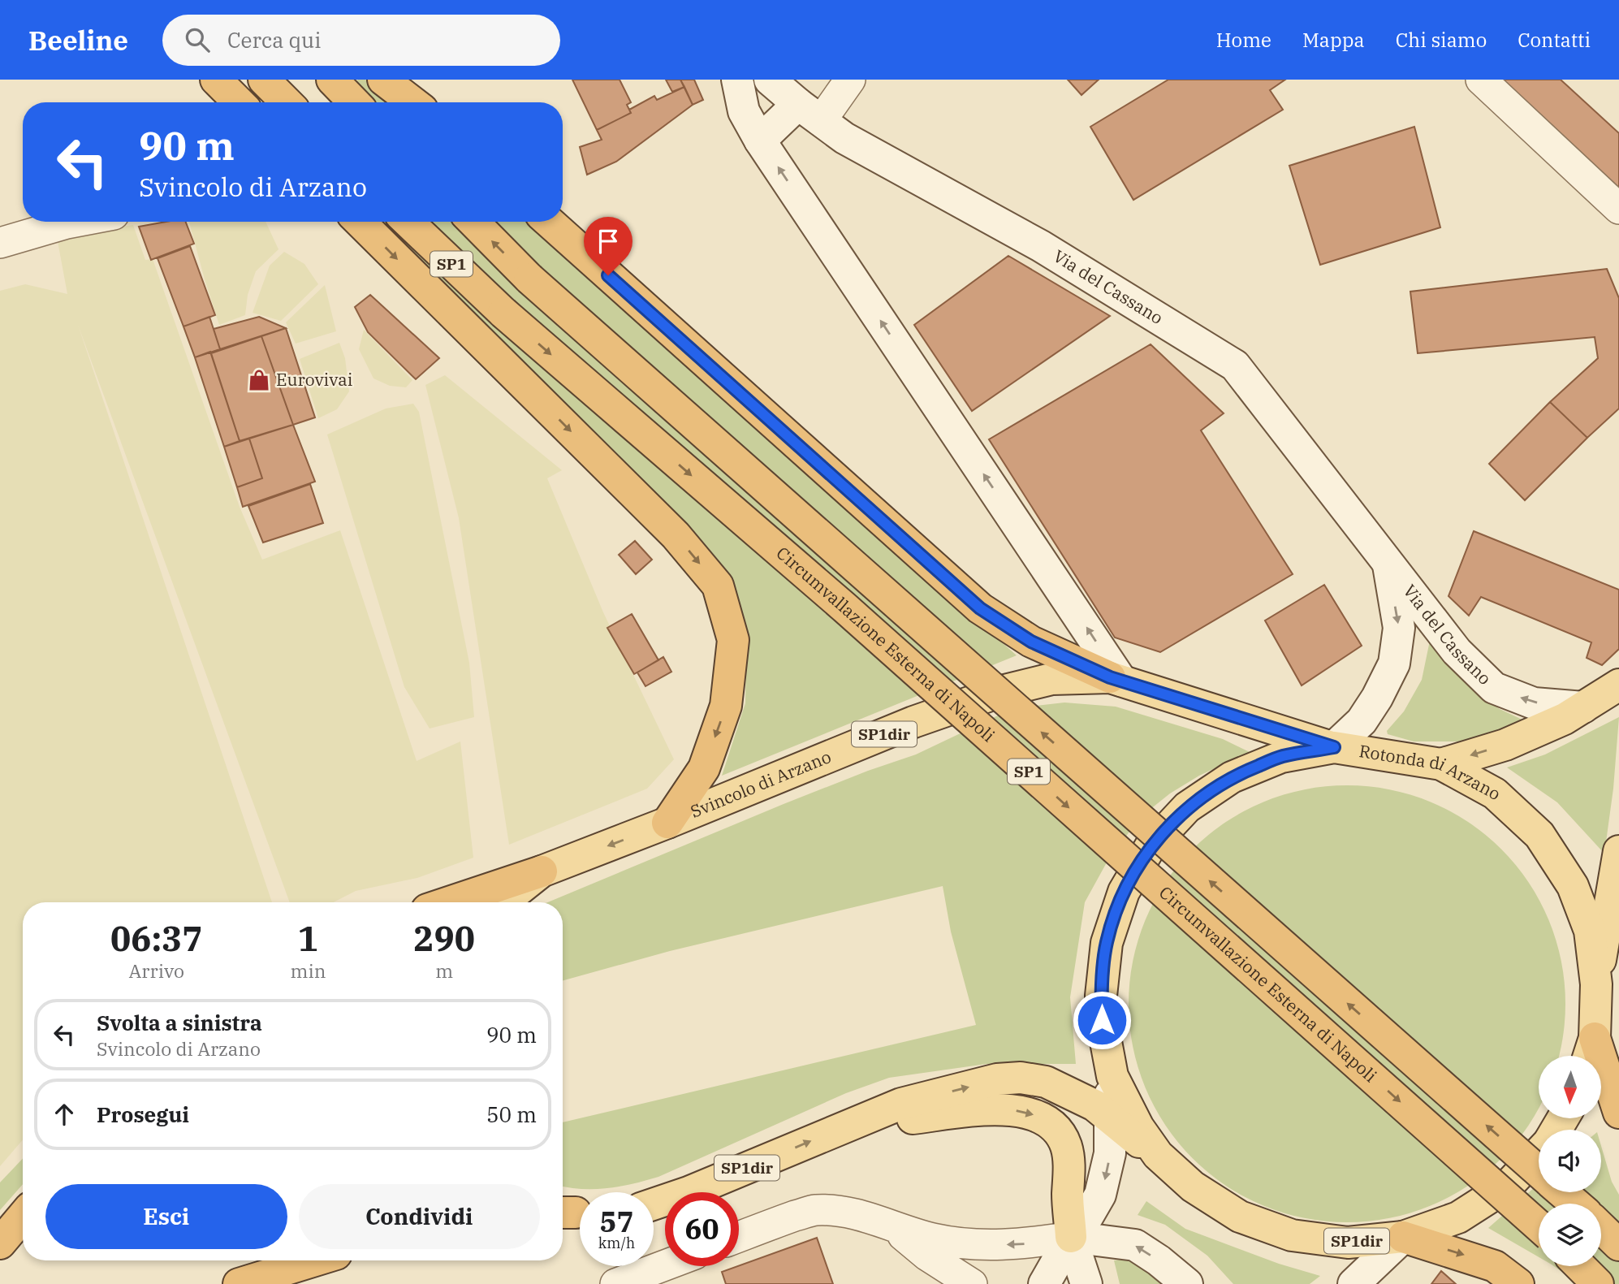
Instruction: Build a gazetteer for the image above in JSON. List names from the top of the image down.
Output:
{
  "streets": {
    "highway": ["SP1", "Circumvallazione Esterna di Napoli"],
    "main road": [
      "Via del Cassano",
      "SP1dir",
      "Rotonda di Arzano",
      "Svincolo di Arzano"
    ]
  },
  "crossings": [
    ["Via del Cassano", "Rotonda di Arzano"],
    ["Via del Cassano", "Svincolo di Arzano"],
    ["SP1dir", "Rotonda di Arzano"],
    ["Rotonda di Arzano", "Svincolo di Arzano"]
  ],
  "places": {
    "shop": ["Eurovivai"]
  },
  "north": "bottom",
  "page": {
    "header": "Beeline",
    "search": "Cerca qui",
    "nav": [
      "Home",
      "Mappa",
      "Chi siamo",
      "Contatti"
    ],
    "turn": ["90 m", "Svincolo di Arzano"],
    "eta": [
      "06:37",
      "Arrivo",
      "1",
      "min",
      "290",
      "m"
    ],
    "list": [
      {
        "name": "Svolta a sinistra",
        "note": "Svincolo di Arzano",
        "value": "90 m"
      },
      {
        "name": "Prosegui",
        "value": "50 m"
      }
    ],
    "buttons": ["Esci", "Condividi"],
    "speed": "57 km/h",
    "limit": "60"
  }
}
